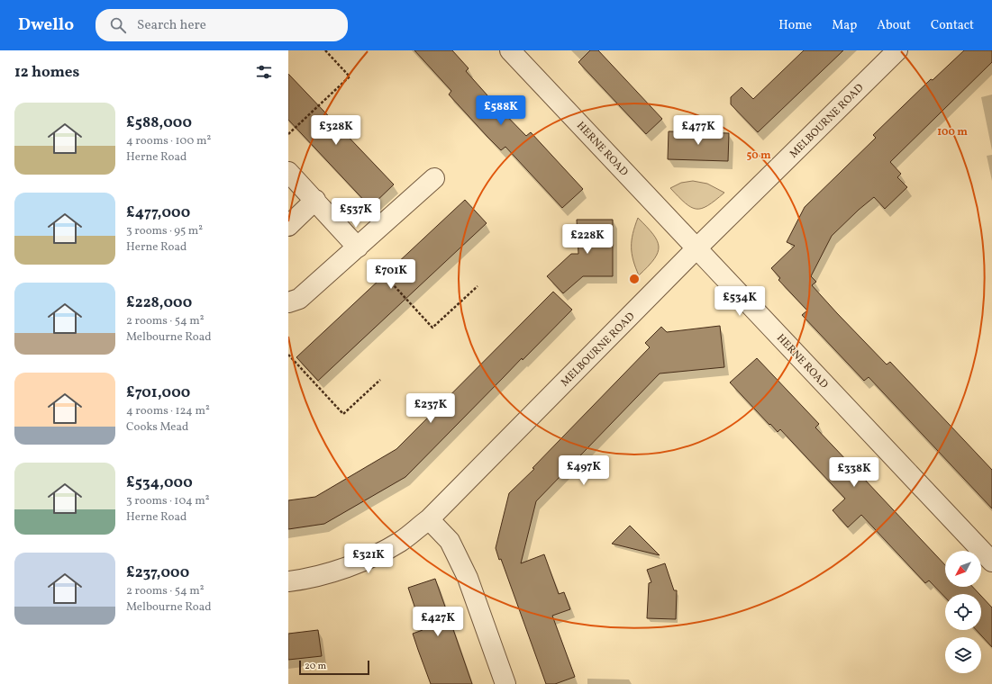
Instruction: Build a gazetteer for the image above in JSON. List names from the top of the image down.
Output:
{
  "streets": {
    "street": ["MELBOURNE ROAD", "HERNE ROAD"]
  },
  "crossings": [
    ["MELBOURNE ROAD", "HERNE ROAD"]
  ],
  "scale_bar": "20 m",
  "north": "bottom left",
  "page": {
    "header": "Dwello",
    "search": "Search here",
    "nav": [
      "Home",
      "Map",
      "About",
      "Contact"
    ],
    "heading": "12 homes",
    "list": [
      {
        "name": "£588,000",
        "note": "4 rooms · 100 m² · Herne Road"
      },
      {
        "name": "£477,000",
        "note": "3 rooms · 95 m² · Herne Road"
      },
      {
        "name": "£228,000",
        "note": "2 rooms · 54 m² · Melbourne Road"
      },
      {
        "name": "£701,000",
        "note": "4 rooms · 124 m² · Cooks Mead"
      },
      {
        "name": "£534,000",
        "note": "3 rooms · 104 m² · Herne Road"
      },
      {
        "name": "£237,000",
        "note": "2 rooms · 54 m² · Melbourne Road"
      }
    ],
    "price": [
      "£588K",
      "£328K",
      "£477K",
      "£537K",
      "£228K",
      "£701K",
      "£534K",
      "£237K",
      "£497K",
      "£338K",
      "£321K",
      "£427K"
    ],
    "scale": "20 m"
  },
  "rings": ["100 m", "50 m"]
}
